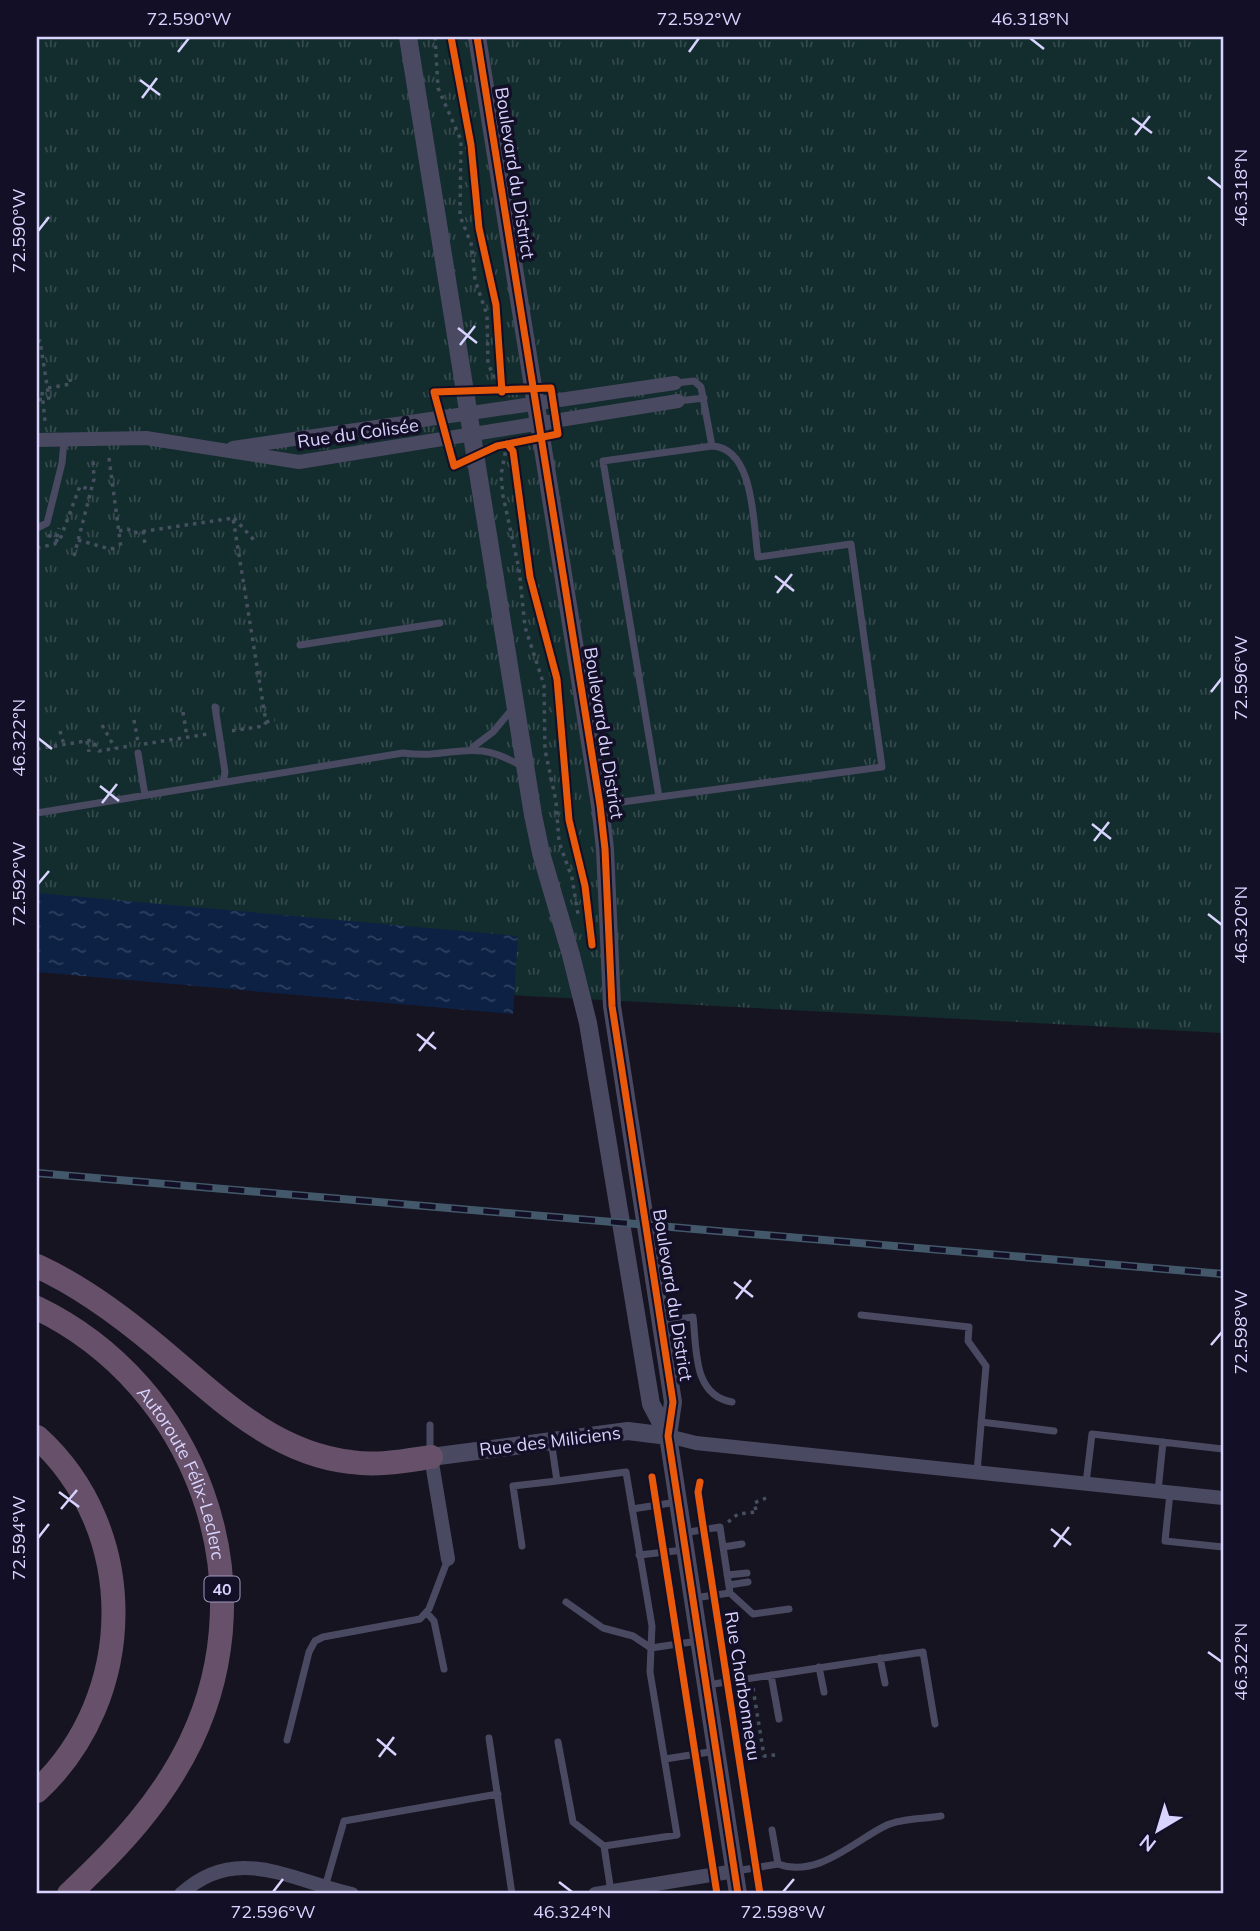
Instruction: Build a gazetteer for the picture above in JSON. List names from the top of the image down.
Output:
{
  "streets": {
    "highway": ["Autoroute Félix-Leclerc", "40"],
    "street": [
      "Boulevard du District",
      "Rue du Colisée",
      "Rue des Miliciens",
      "Rue Charbonneau"
    ]
  },
  "crossings": [
    ["Boulevard du District", "Rue du Colisée"],
    ["Boulevard du District", "Rue des Miliciens"],
    ["Boulevard du District", "Rue Charbonneau"],
    ["Rue des Miliciens", "Rue Charbonneau"]
  ],
  "north": "bottom left",
  "coordinates": [
    "72.590°W",
    "72.592°W",
    "46.318°N",
    "72.596°W",
    "46.322°N",
    "46.320°N",
    "72.598°W",
    "72.594°W",
    "46.324°N"
  ]
}
